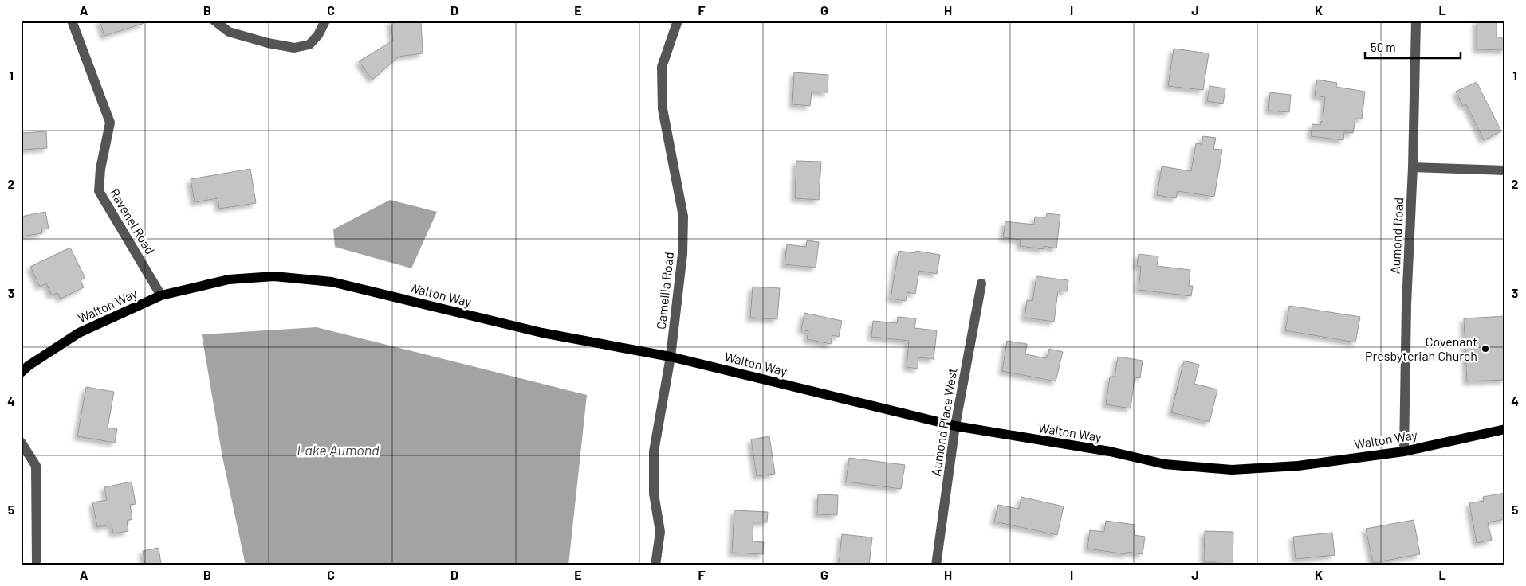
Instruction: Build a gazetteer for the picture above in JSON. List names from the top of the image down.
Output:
{
  "streets": {
    "main road": ["Walton Way"],
    "street": [
      "Ravenel Road",
      "Aumond Road",
      "Camellia Road",
      "Aumond Place West"
    ]
  },
  "crossings": [
    ["Ravenel Road", "Walton Way"],
    ["Aumond Road", "Walton Way"],
    ["Camellia Road", "Walton Way"],
    ["Walton Way", "Aumond Place West"]
  ],
  "water": ["Lake Aumond"],
  "places": ["Covenant Presbyterian Church"],
  "scale_bar": "50 m",
  "grid": {
    "columns": [
      "A",
      "B",
      "C",
      "D",
      "E",
      "F",
      "G",
      "H",
      "I",
      "J",
      "K",
      "L"
    ],
    "rows": [
      "1",
      "2",
      "3",
      "4",
      "5"
    ]
  }
}
